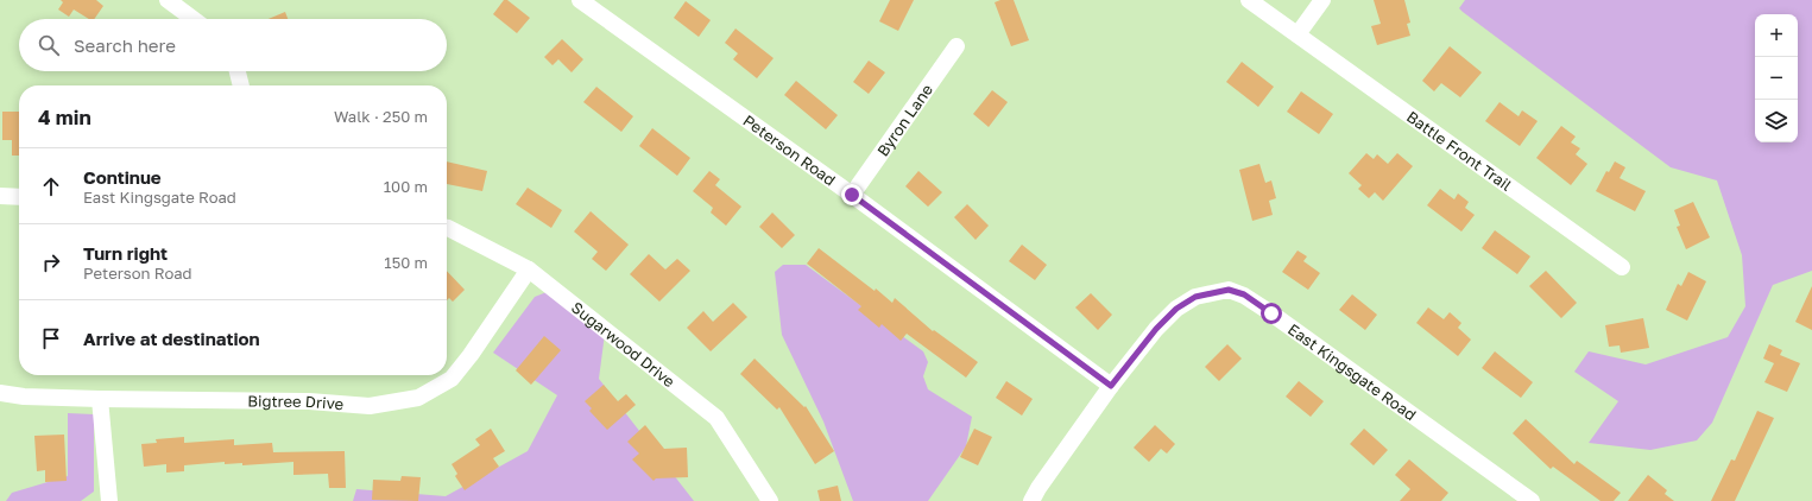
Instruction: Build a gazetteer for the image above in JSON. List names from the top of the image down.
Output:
{
  "streets": {
    "street": [
      "Byron Lane",
      "Peterson Road",
      "Battle Front Trail",
      "Sugarwood Drive",
      "East Kingsgate Road",
      "Bigtree Drive"
    ]
  },
  "crossings": [
    ["Byron Lane", "Peterson Road"],
    ["Peterson Road", "East Kingsgate Road"],
    ["Sugarwood Drive", "Bigtree Drive"]
  ],
  "page": {
    "map_buttons": ["+", "−"],
    "search": "Search here",
    "heading": ["4 min", "Walk · 250 m"],
    "list": [
      ["Continue", "East Kingsgate Road", "100 m"],
      ["Turn right", "Peterson Road", "150 m"],
      "Arrive at destination"
    ]
  }
}
